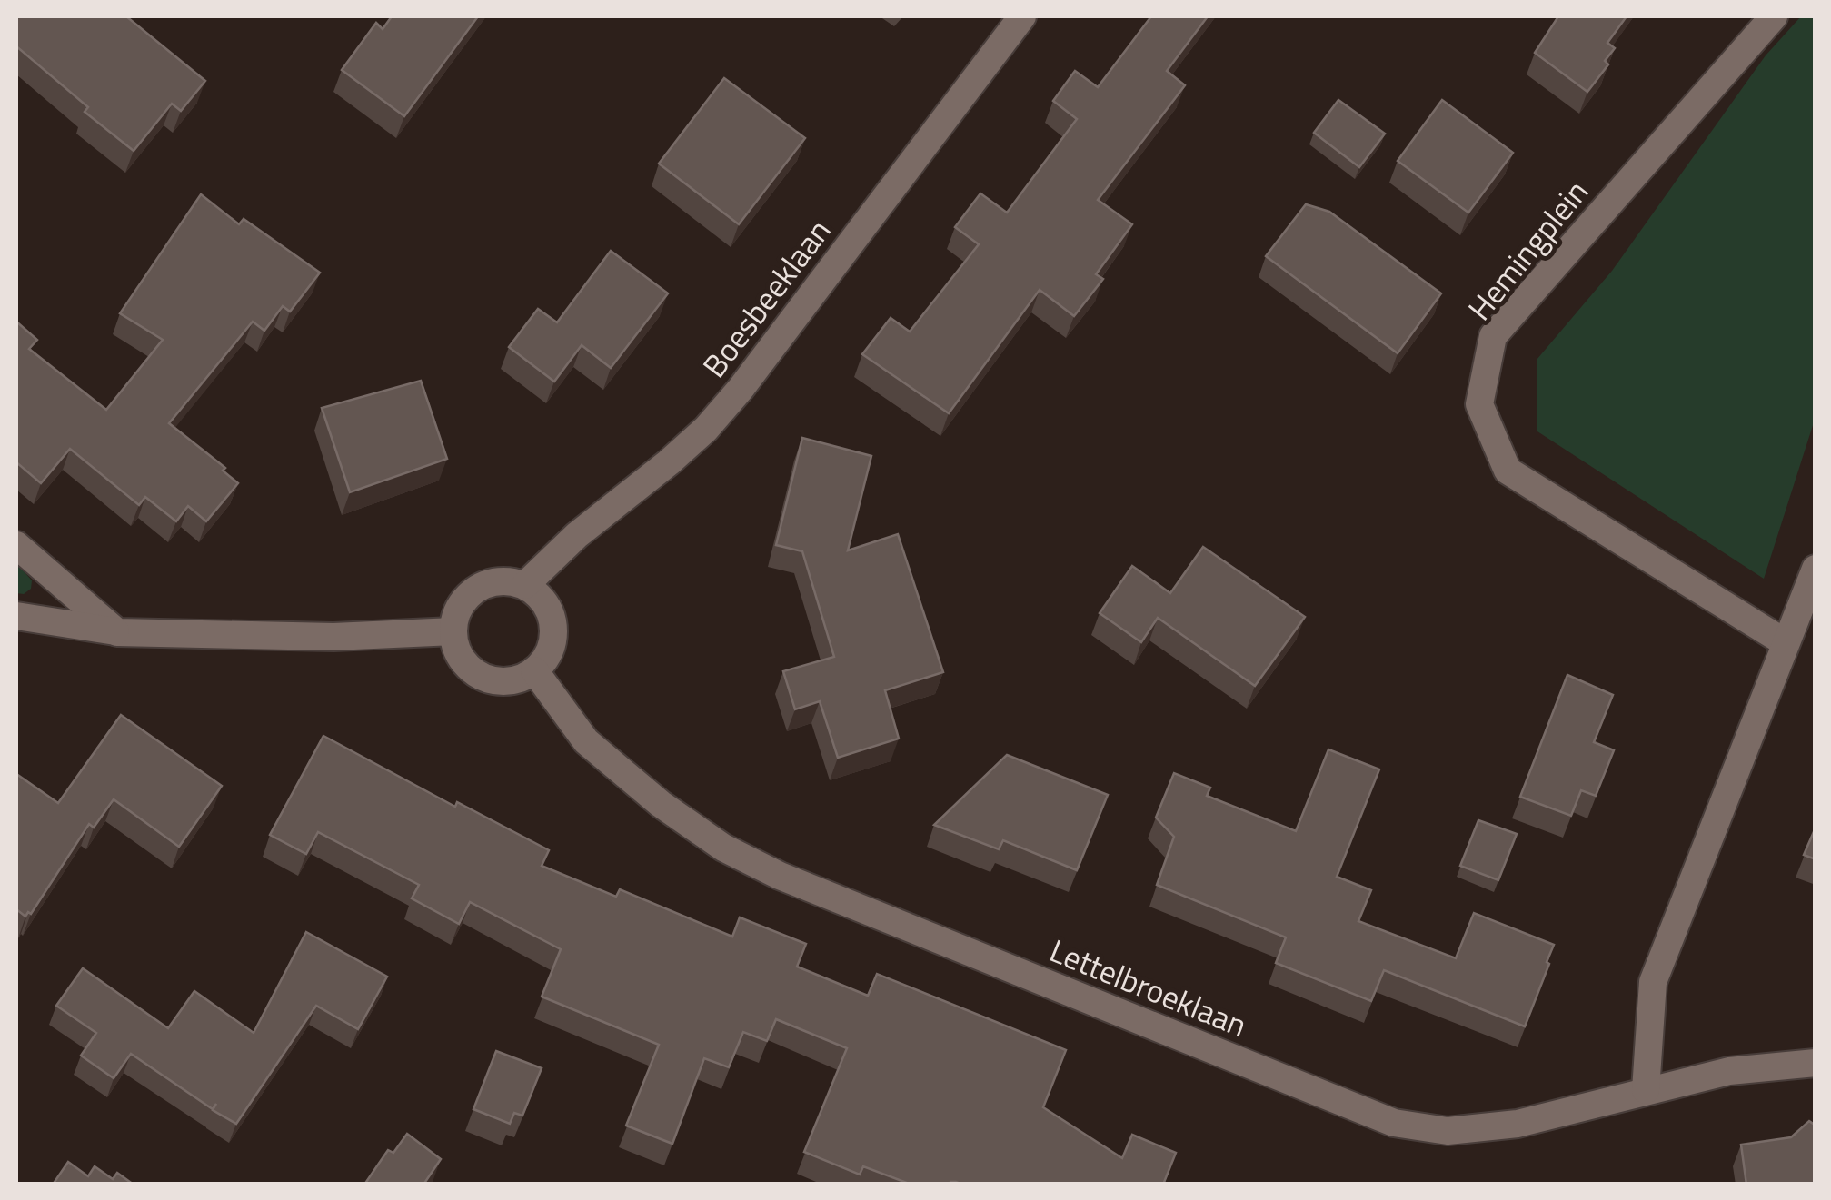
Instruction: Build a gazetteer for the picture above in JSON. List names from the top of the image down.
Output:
{
  "streets": {
    "street": ["Hemingplein", "Boesbeeklaan", "Lettelbroeklaan"]
  },
  "crossings": [
    ["Boesbeeklaan", "Lettelbroeklaan"]
  ]
}
